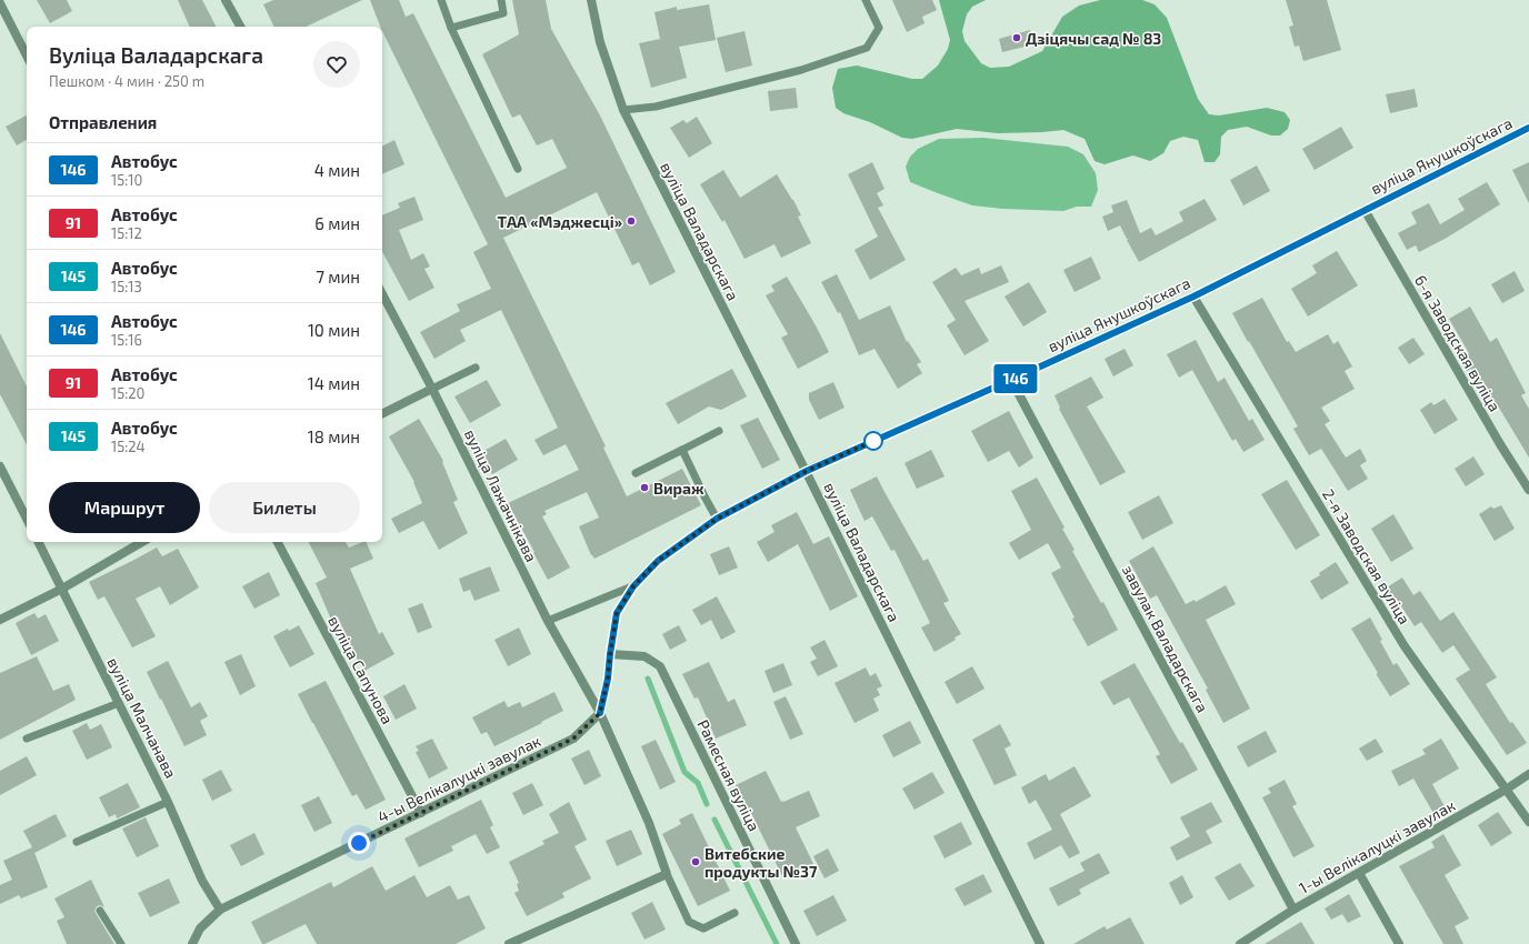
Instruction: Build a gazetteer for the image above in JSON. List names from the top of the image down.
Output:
{
  "streets": {
    "street": [
      "вуліца Янушкоўскага",
      "вуліца Валадарскага",
      "6-я Заводская вуліца",
      "вуліца Лажачнікава",
      "2-я Заводская вуліца",
      "завулак Валадарскага",
      "вуліца Сапунова",
      "вуліца Малчанава",
      "Рамесная вуліца",
      "4-ы Велікалуцкі завулак",
      "1-ы Велікалуцкі завулак"
    ]
  },
  "crossings": [
    ["вуліца Янушкоўскага", "вуліца Валадарскага"],
    ["вуліца Янушкоўскага", "6-я Заводская вуліца"],
    ["вуліца Янушкоўскага", "вуліца Лажачнікава"],
    ["вуліца Янушкоўскага", "2-я Заводская вуліца"],
    ["вуліца Янушкоўскага", "завулак Валадарскага"],
    ["вуліца Янушкоўскага", "Рамесная вуліца"],
    ["вуліца Янушкоўскага", "4-ы Велікалуцкі завулак"],
    ["вуліца Лажачнікава", "4-ы Велікалуцкі завулак"],
    ["2-я Заводская вуліца", "1-ы Велікалуцкі завулак"],
    ["завулак Валадарскага", "1-ы Велікалуцкі завулак"],
    ["вуліца Сапунова", "4-ы Велікалуцкі завулак"],
    ["вуліца Малчанава", "4-ы Велікалуцкі завулак"]
  ],
  "places": [
    "Дзіцячы сад № 83",
    "ТАА «Мэджесці»",
    "Вираж",
    "Витебские продукты №37"
  ],
  "lines": ["bus line 146"],
  "page": {
    "on_map": "146",
    "heading": [
      ["Вуліца Валадарскага", "Пешком · 4 мин · 250 m"],
      "Отправления"
    ],
    "list": [
      {
        "mark": "146",
        "name": "Автобус",
        "note": "15:10",
        "value": "4 мин"
      },
      {
        "mark": "91",
        "name": "Автобус",
        "note": "15:12",
        "value": "6 мин"
      },
      {
        "mark": "145",
        "name": "Автобус",
        "note": "15:13",
        "value": "7 мин"
      },
      {
        "mark": "146",
        "name": "Автобус",
        "note": "15:16",
        "value": "10 мин"
      },
      {
        "mark": "91",
        "name": "Автобус",
        "note": "15:20",
        "value": "14 мин"
      },
      {
        "mark": "145",
        "name": "Автобус",
        "note": "15:24",
        "value": "18 мин"
      }
    ],
    "buttons": ["Маршрут", "Билеты"]
  }
}
